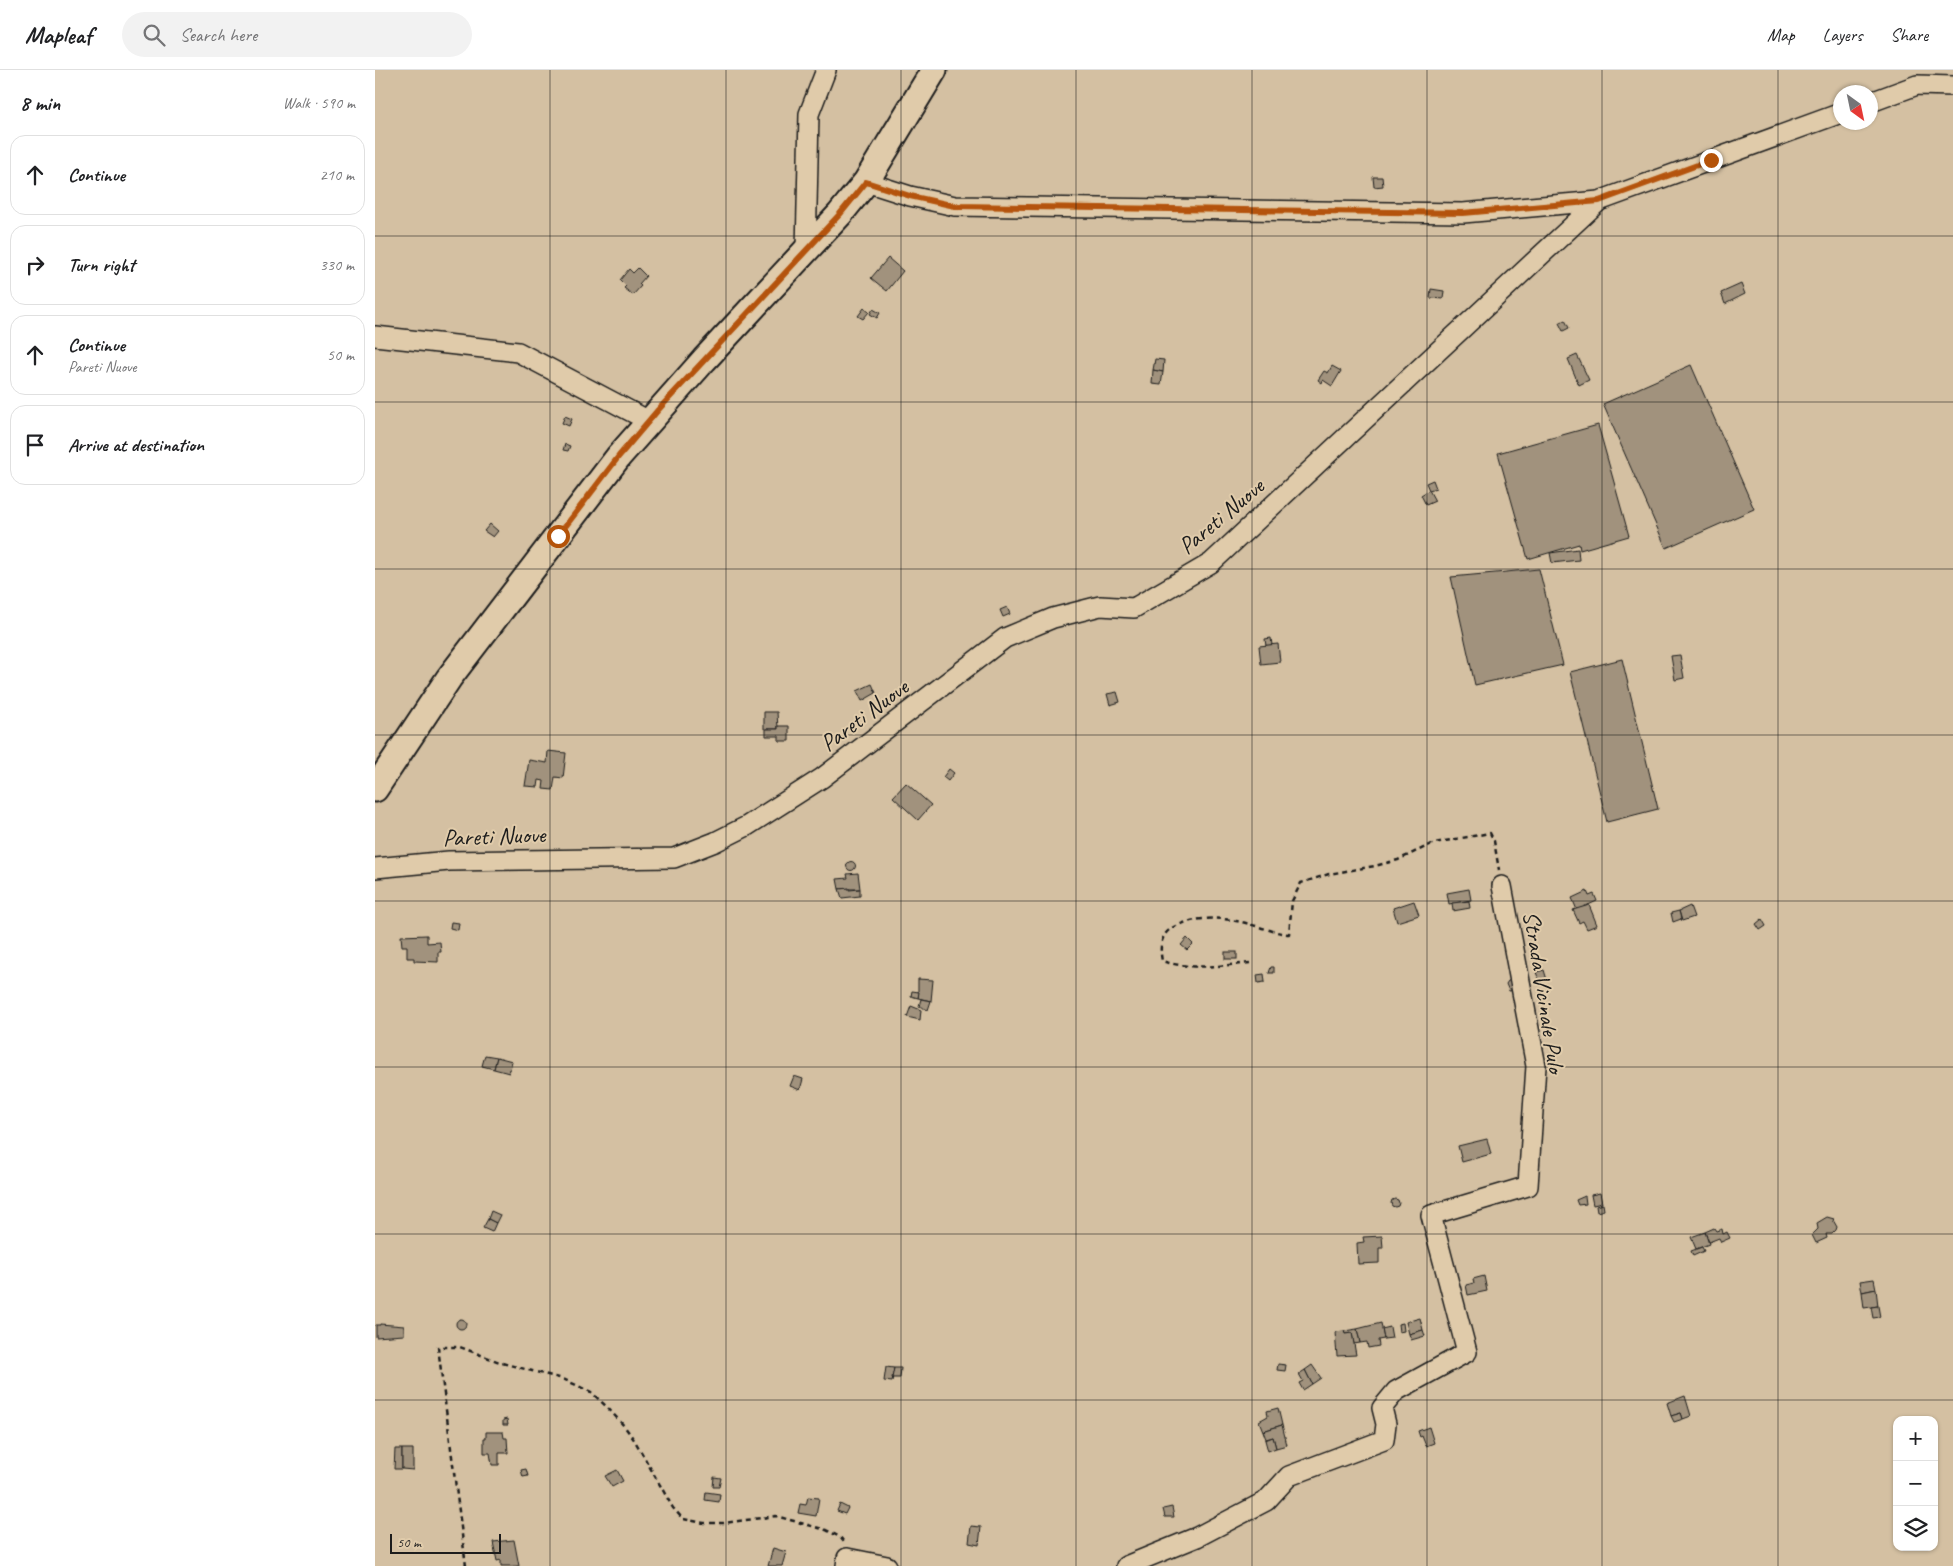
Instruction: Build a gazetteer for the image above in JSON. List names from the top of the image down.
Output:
{
  "streets": {
    "street": ["Pareti Nuove", "Strada Vicinale Pulo"]
  },
  "scale_bar": "50 m",
  "north": "bottom right",
  "page": {
    "header": "Mapleaf",
    "search": "Search here",
    "nav": ["Map", "Layers", "Share"],
    "heading": ["8 min", "Walk · 590 m"],
    "list": [
      ["Continue", "210 m"],
      ["Turn right", "330 m"],
      ["Continue", "Pareti Nuove", "50 m"],
      "Arrive at destination"
    ],
    "map_buttons": ["+", "−"],
    "scale": "50 m"
  }
}
